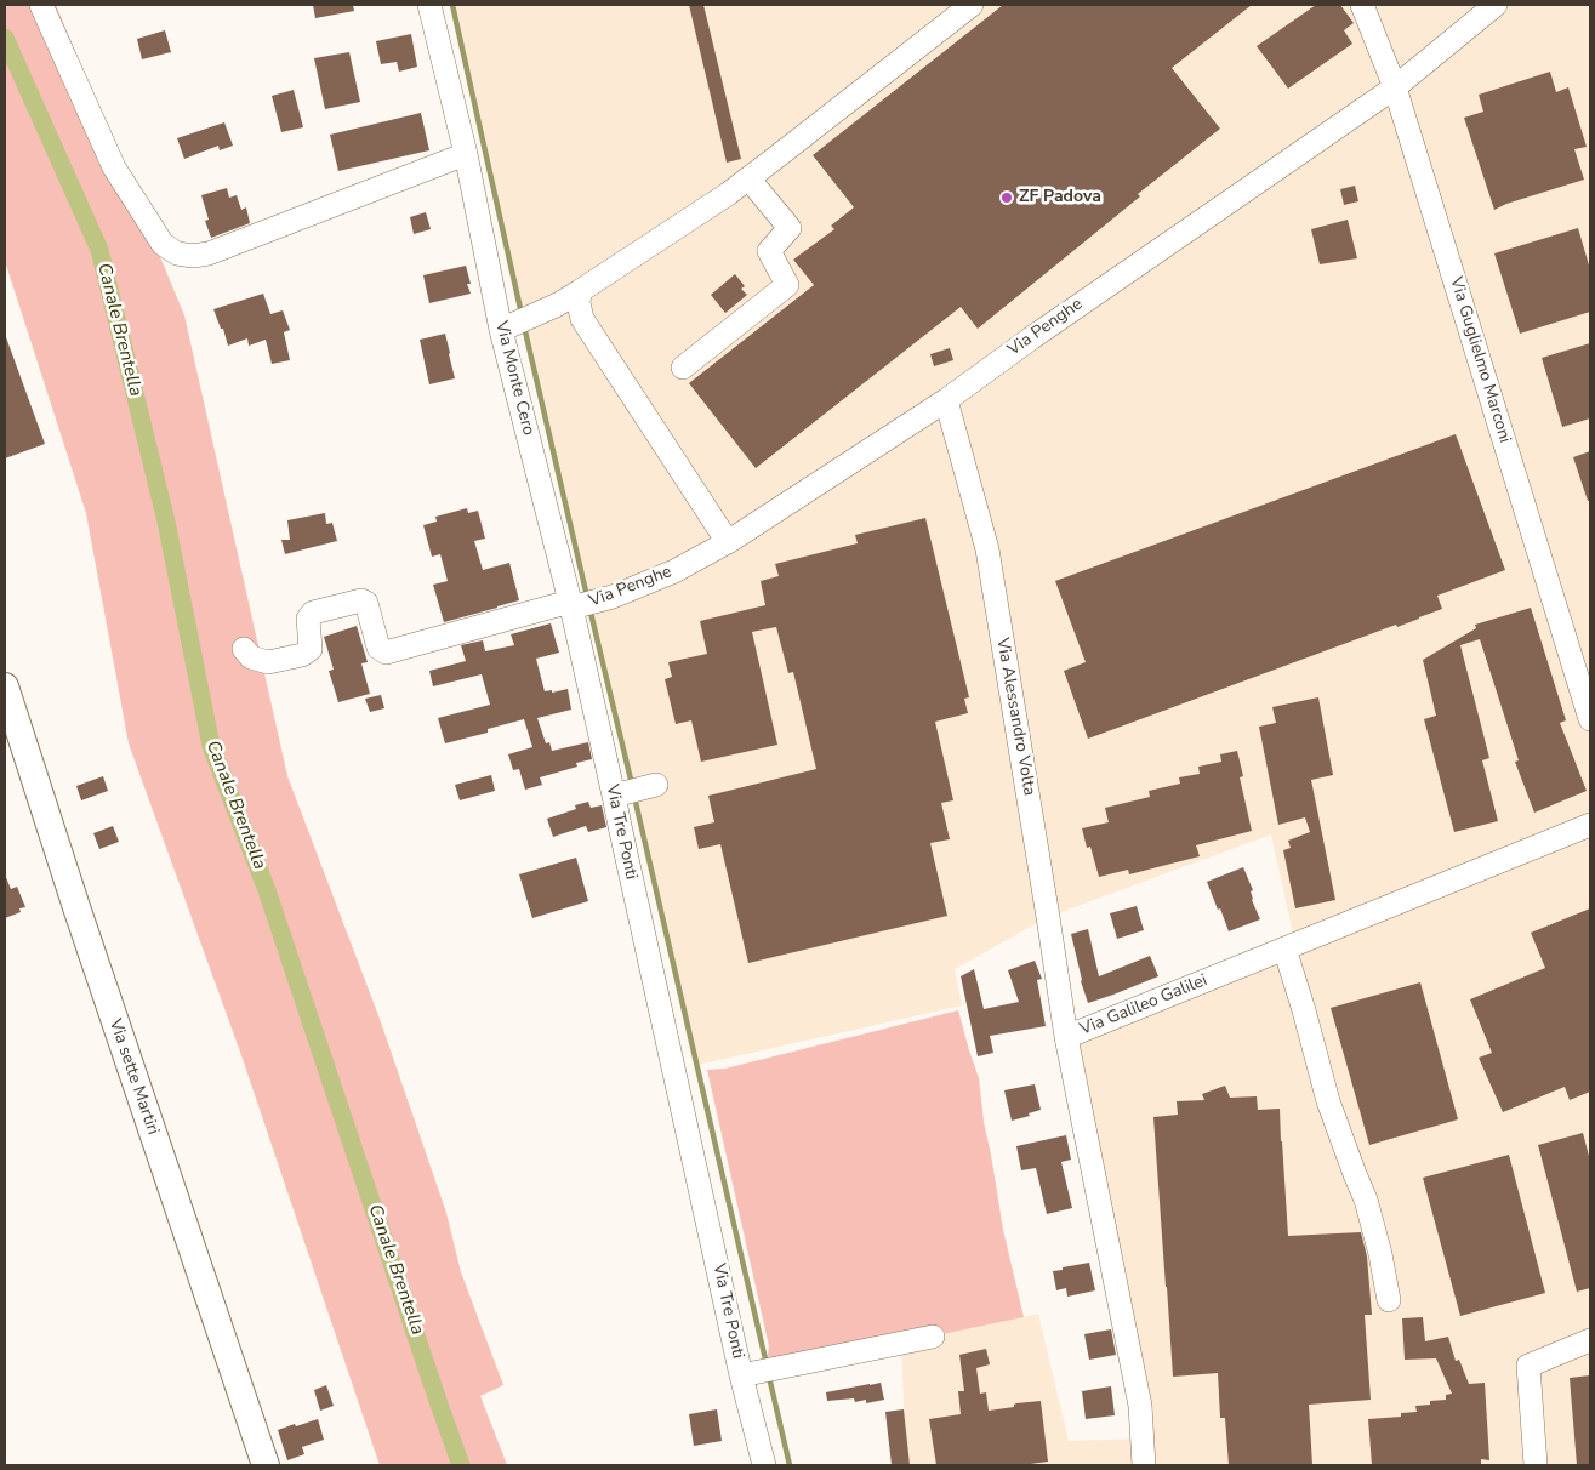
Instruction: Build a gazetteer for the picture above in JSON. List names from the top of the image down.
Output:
{
  "streets": {
    "main road": ["Via sette Martiri"],
    "street": [
      "Via Penghe",
      "Via Guglielmo Marconi",
      "Via Monte Cero",
      "Via Alessandro Volta",
      "Via Tre Ponti",
      "Via Galileo Galilei"
    ]
  },
  "crossings": [
    ["Via Penghe", "Via Guglielmo Marconi"],
    ["Via Penghe", "Via Monte Cero"],
    ["Via Penghe", "Via Alessandro Volta"],
    ["Via Penghe", "Via Tre Ponti"],
    ["Via Monte Cero", "Via Tre Ponti"],
    ["Via Alessandro Volta", "Via Galileo Galilei"]
  ],
  "water": ["Canale Brentella"],
  "places": ["ZF Padova"]
}
